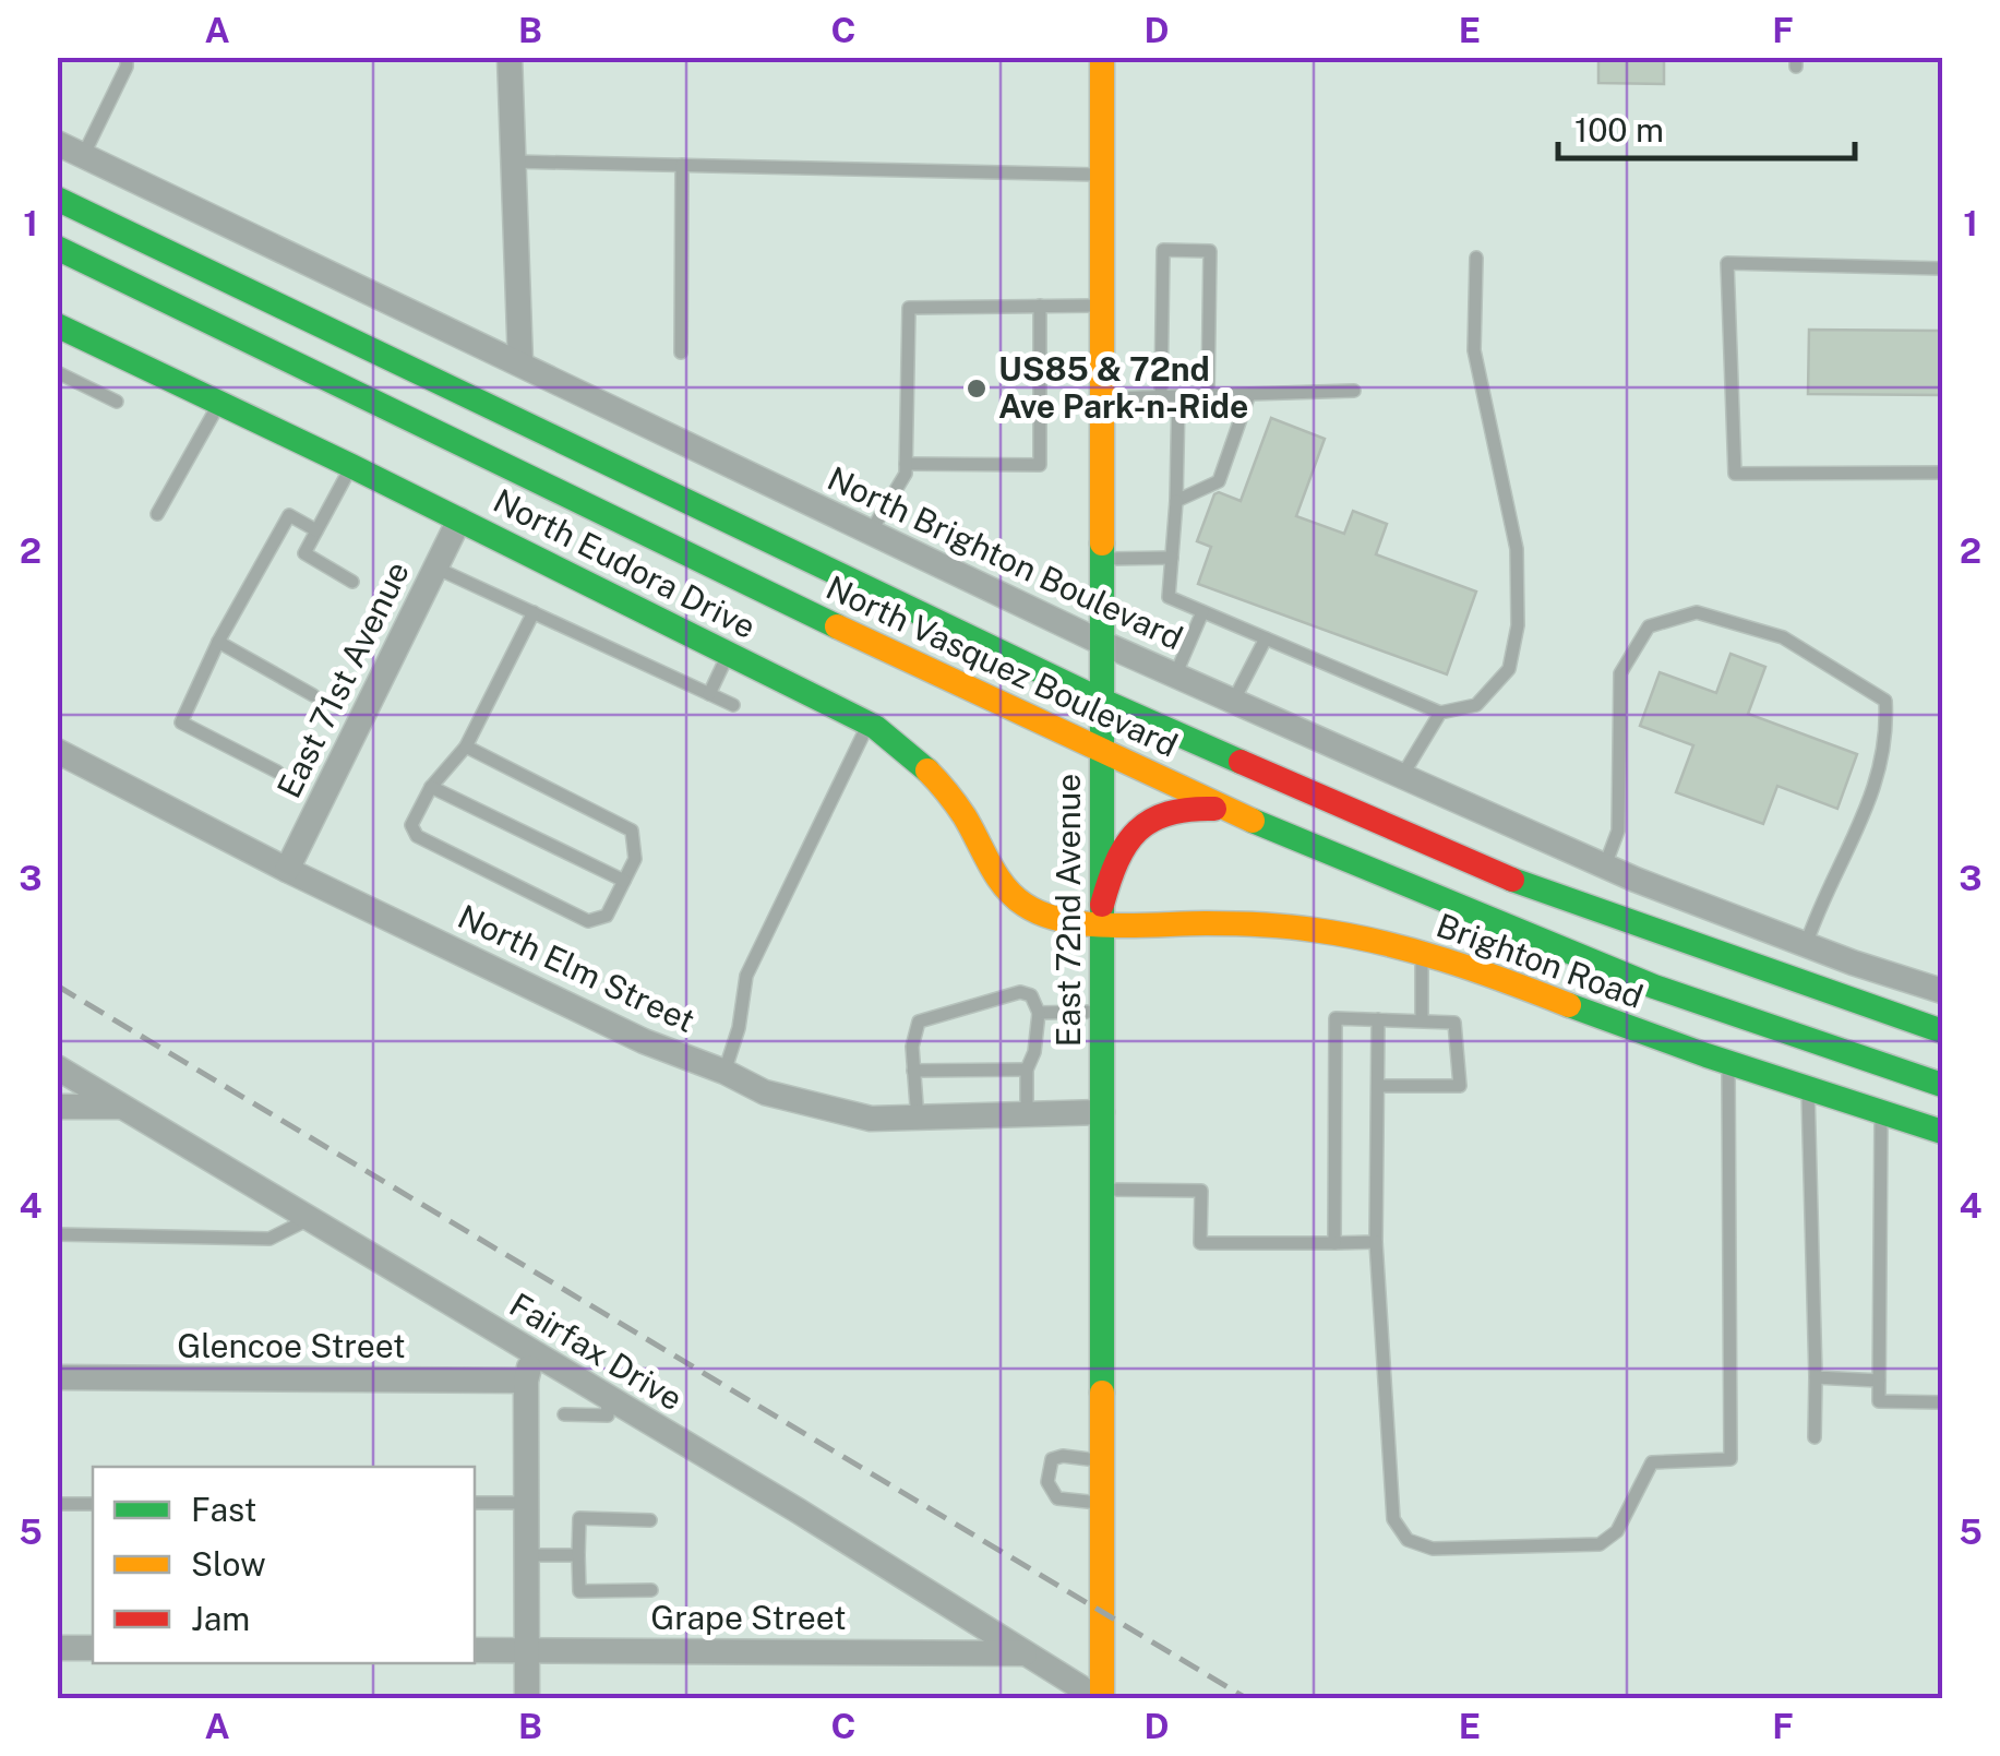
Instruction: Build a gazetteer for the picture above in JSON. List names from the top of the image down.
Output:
{
  "streets": {
    "main road": [
      "North Eudora Drive",
      "North Vasquez Boulevard",
      "East 72nd Avenue",
      "Brighton Road"
    ],
    "street": [
      "North Brighton Boulevard",
      "East 71st Avenue",
      "North Elm Street",
      "Glencoe Street",
      "Fairfax Drive",
      "Grape Street"
    ]
  },
  "crossings": [
    ["North Brighton Boulevard", "East 72nd Avenue"],
    ["North Eudora Drive", "East 71st Avenue"],
    ["North Eudora Drive", "East 72nd Avenue"],
    ["North Eudora Drive", "Brighton Road"],
    ["North Vasquez Boulevard", "East 72nd Avenue"],
    ["East 71st Avenue", "North Elm Street"],
    ["East 72nd Avenue", "Brighton Road"],
    ["East 72nd Avenue", "North Elm Street"],
    ["East 72nd Avenue", "Fairfax Drive"],
    ["Fairfax Drive", "Grape Street"]
  ],
  "places": ["US85 & 72nd Ave Park-n-Ride"],
  "legend": ["Fast", "Slow", "Jam"],
  "scale_bar": "100 m",
  "grid": {
    "columns": [
      "A",
      "B",
      "C",
      "D",
      "E",
      "F"
    ],
    "rows": [
      "1",
      "2",
      "3",
      "4",
      "5"
    ]
  }
}
